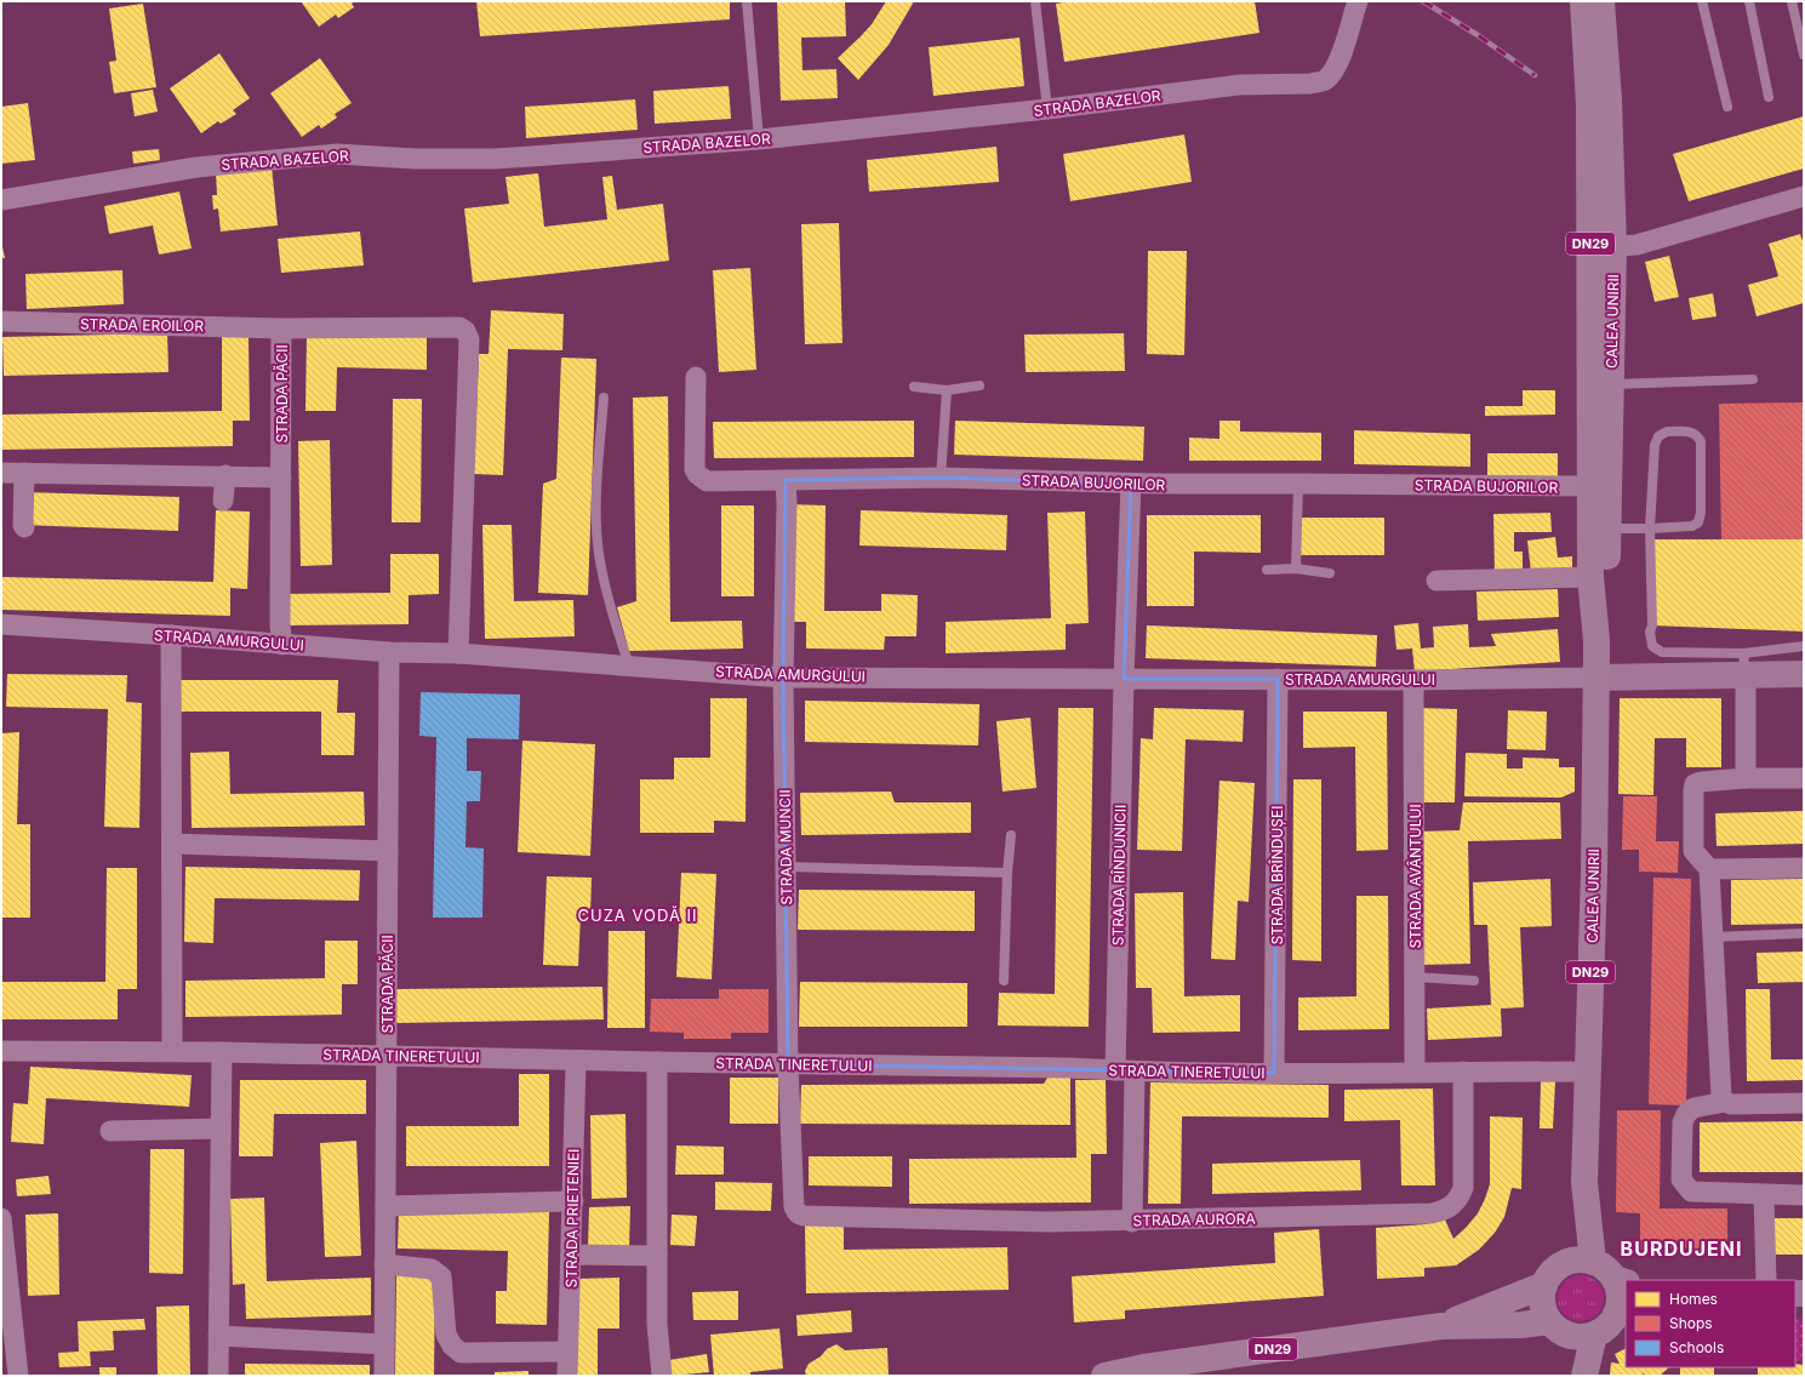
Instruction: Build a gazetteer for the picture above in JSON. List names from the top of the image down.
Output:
{
  "streets": {
    "main road": ["DN29", "CALEA UNIRII"],
    "street": [
      "STRADA BAZELOR",
      "STRADA EROILOR",
      "STRADA PĂCII",
      "STRADA BUJORILOR",
      "STRADA AMURGULUI",
      "STRADA MUNCII",
      "STRADA RÎNDUNICII",
      "STRADA BRÎNDUȘEI",
      "STRADA AVÂNTULUI",
      "STRADA TINERETULUI",
      "STRADA PRIETENIEI",
      "STRADA AURORA"
    ]
  },
  "crossings": [
    ["DN29", "CALEA UNIRII"],
    ["CALEA UNIRII", "STRADA BUJORILOR"],
    ["CALEA UNIRII", "STRADA AMURGULUI"],
    ["CALEA UNIRII", "STRADA TINERETULUI"],
    ["STRADA EROILOR", "STRADA PĂCII"],
    ["STRADA PĂCII", "STRADA AMURGULUI"],
    ["STRADA PĂCII", "STRADA TINERETULUI"],
    ["STRADA BUJORILOR", "STRADA MUNCII"],
    ["STRADA AMURGULUI", "STRADA MUNCII"],
    ["STRADA AMURGULUI", "STRADA RÎNDUNICII"],
    ["STRADA AMURGULUI", "STRADA BRÎNDUȘEI"],
    ["STRADA AMURGULUI", "STRADA AVÂNTULUI"],
    ["STRADA MUNCII", "STRADA TINERETULUI"],
    ["STRADA MUNCII", "STRADA AURORA"],
    ["STRADA RÎNDUNICII", "STRADA TINERETULUI"],
    ["STRADA RÎNDUNICII", "STRADA AURORA"],
    ["STRADA BRÎNDUȘEI", "STRADA TINERETULUI"],
    ["STRADA AVÂNTULUI", "STRADA TINERETULUI"],
    ["STRADA TINERETULUI", "STRADA PRIETENIEI"],
    ["STRADA TINERETULUI", "STRADA AURORA"]
  ],
  "districts": ["CUZA VODĂ II", "BURDUJENI"],
  "legend": ["Homes", "Shops", "Schools"]
}
